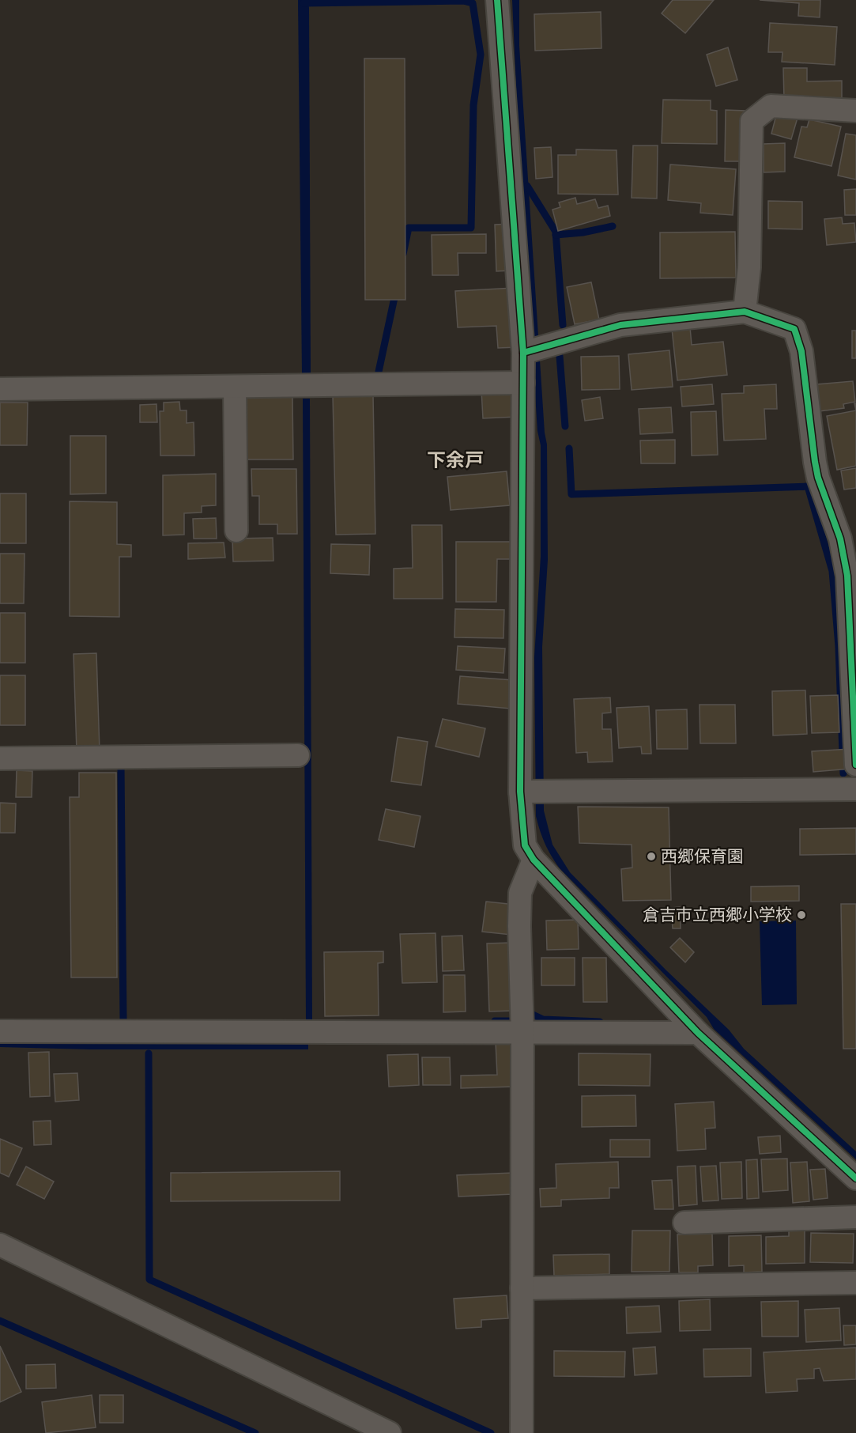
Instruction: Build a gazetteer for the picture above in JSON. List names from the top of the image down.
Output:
{
  "districts": ["下余戸"],
  "places": ["西郷保育園", "倉吉市立西郷小学校"]
}
